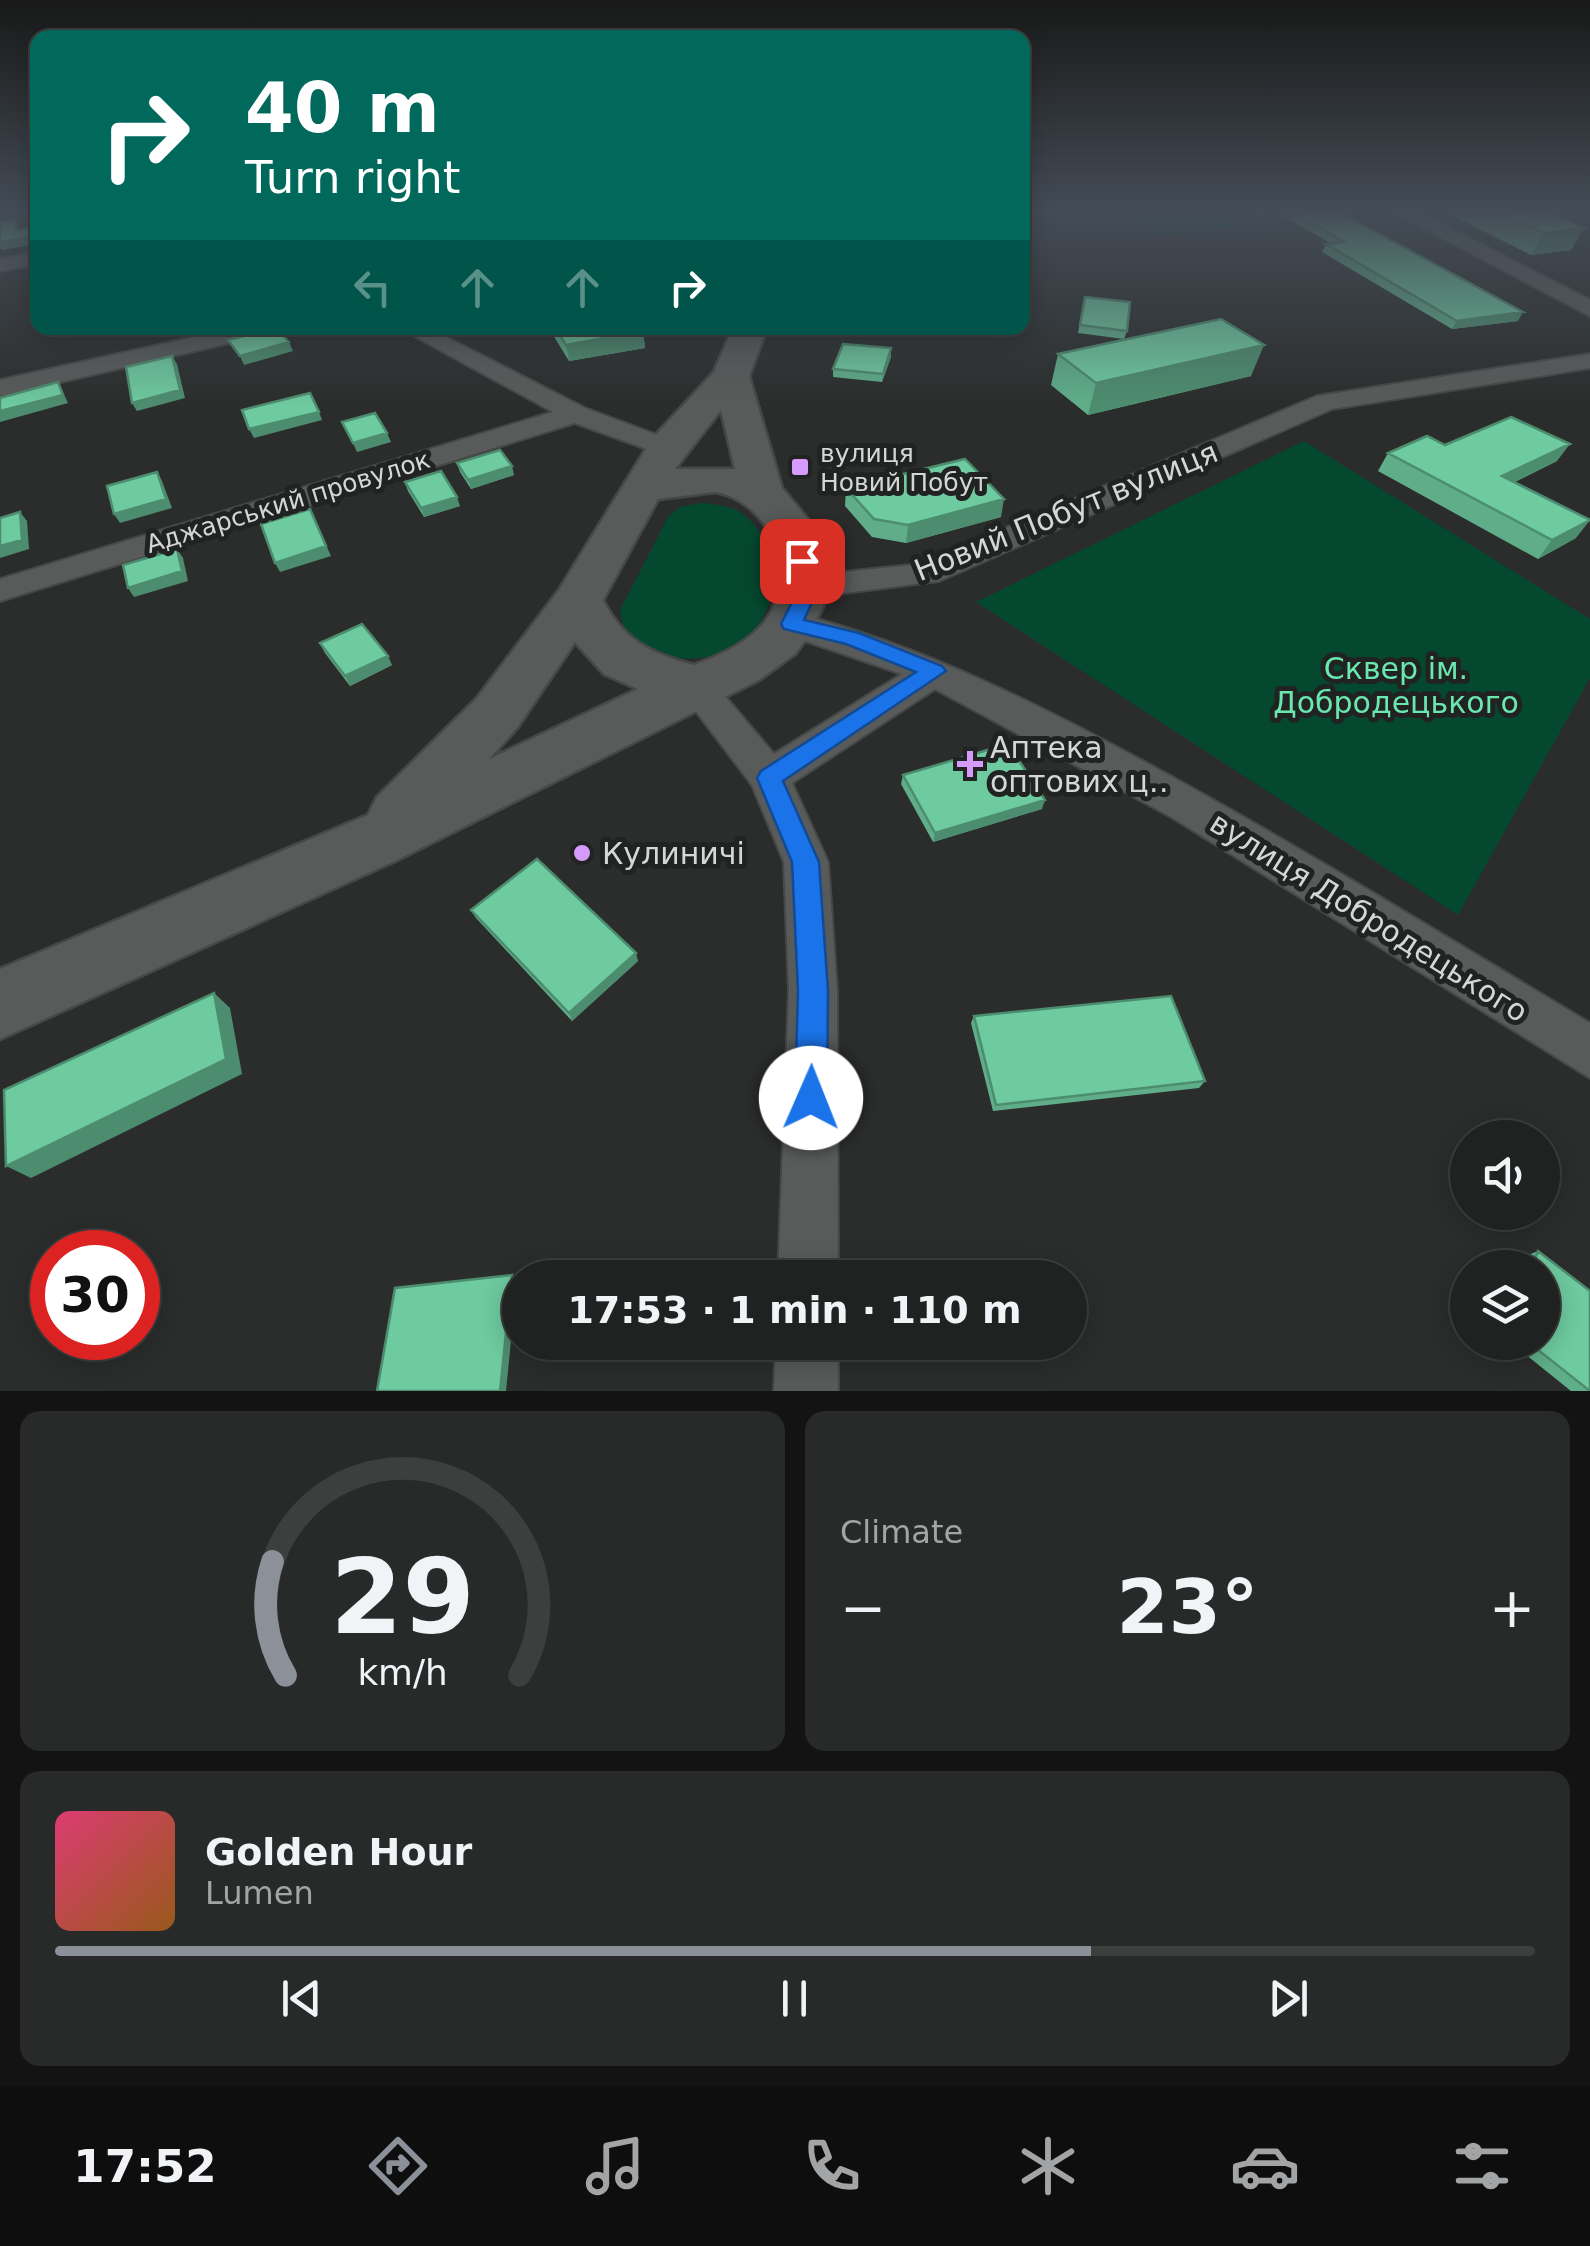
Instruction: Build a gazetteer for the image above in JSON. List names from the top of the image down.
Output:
{
  "streets": {
    "street": ["Аджарський провулок", "Новий Побут вулиця", "вулиця Добродецького"]
  },
  "crossings": [
    ["Новий Побут вулиця", "вулиця Добродецького"]
  ],
  "parks": ["Сквер ім. Добродецького"],
  "places": {
    "transit": ["вулиця Новий Побут"],
    "health": ["Аптека оптових ц‥"],
    "other": ["Кулиничі"]
  },
  "page": {
    "turn": ["40 m", "Turn right"],
    "limit": "30",
    "trip": "17:53 · 1 min · 110 m",
    "tile": "Climate",
    "heat": ["−", "23°", "+"],
    "song": ["Golden Hour", "Lumen"],
    "tabs": "17:52",
    "gauge": ["29", "km/h"]
  }
}
